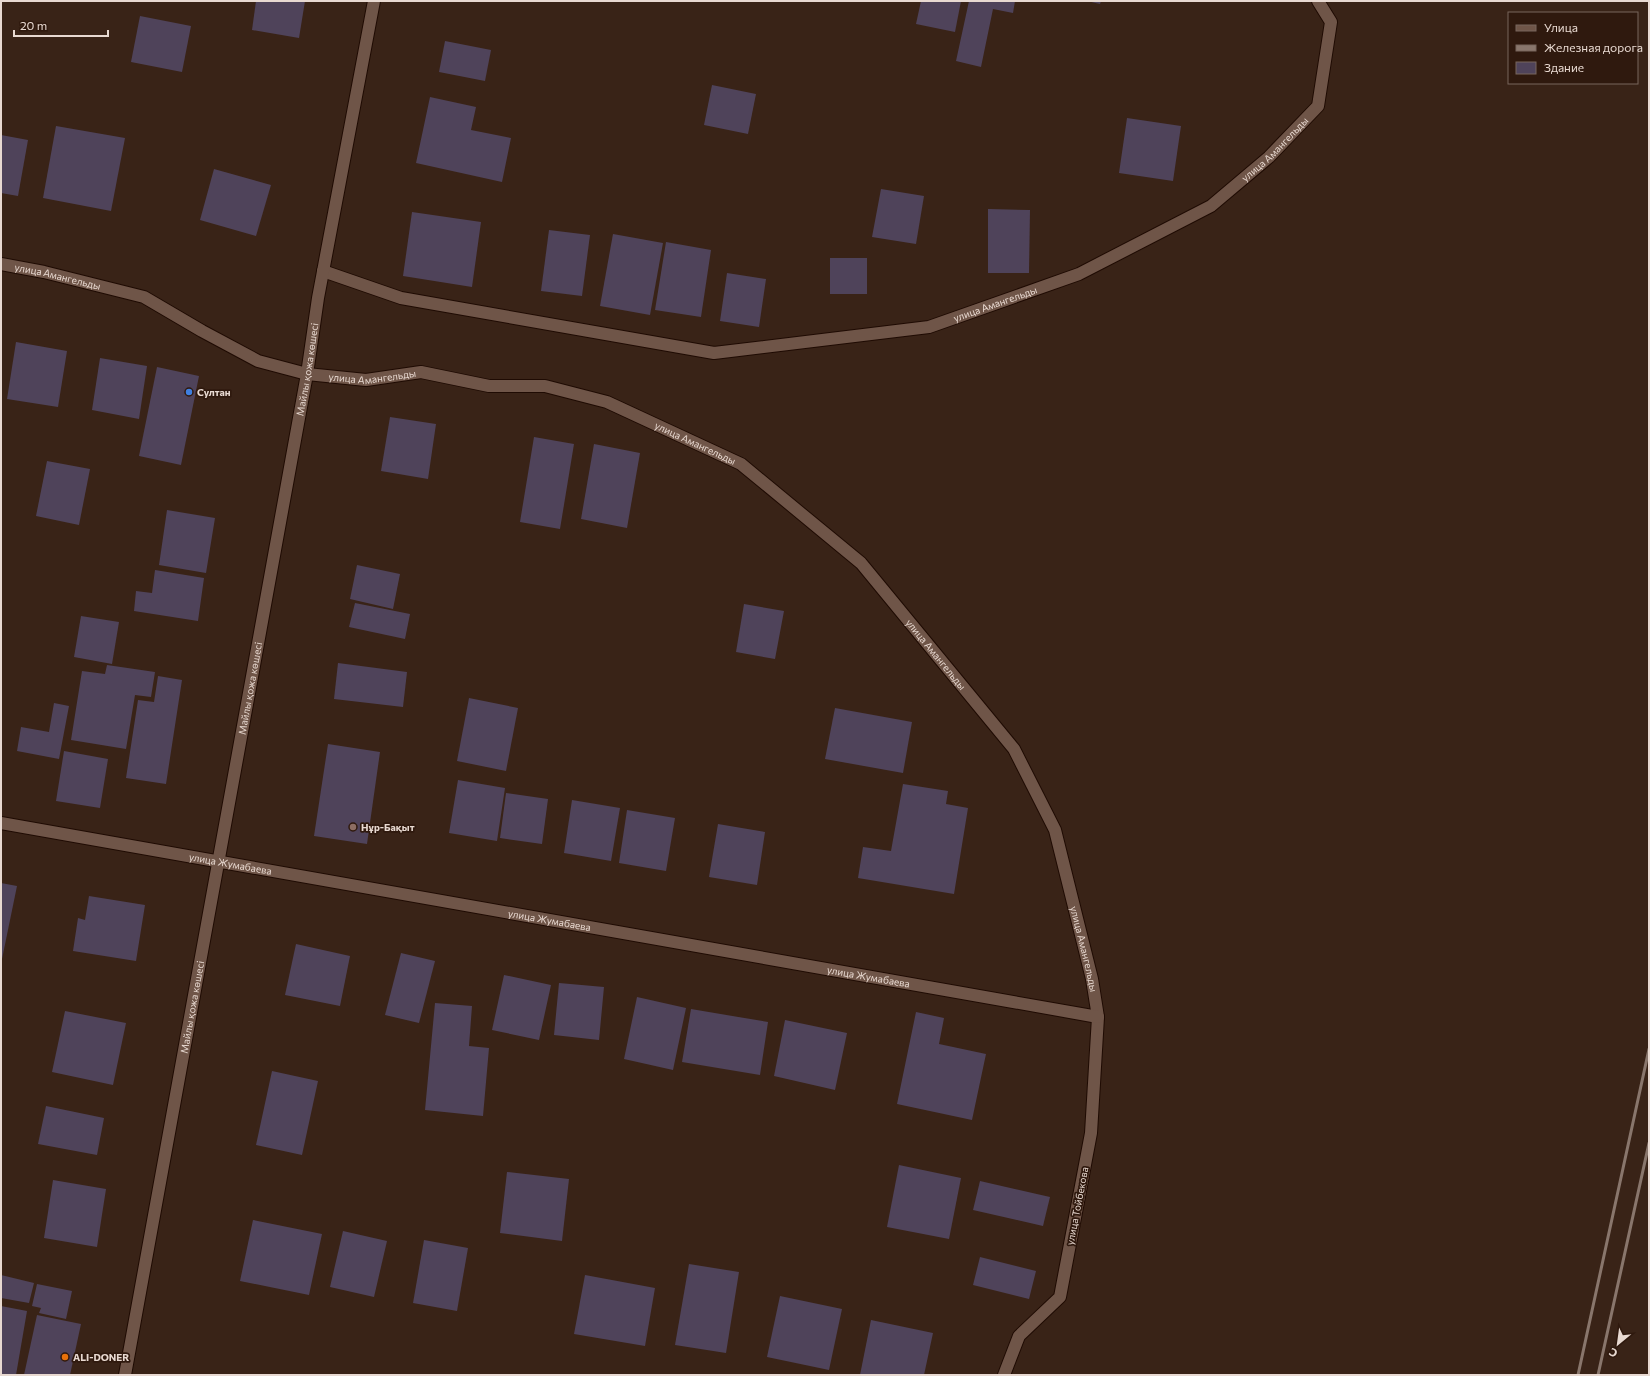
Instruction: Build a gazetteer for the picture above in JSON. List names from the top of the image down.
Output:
{
  "streets": {
    "street": [
      "улица Амангельды",
      "Майлы қожа көшесі",
      "улица Жумабаева",
      "улица Тойбекова"
    ]
  },
  "crossings": [
    ["улица Амангельды", "Майлы қожа көшесі"],
    ["улица Амангельды", "улица Жумабаева"],
    ["улица Амангельды", "улица Тойбекова"],
    ["Майлы қожа көшесі", "улица Жумабаева"],
    ["улица Жумабаева", "улица Тойбекова"]
  ],
  "places": ["Султан", "Нұр-Бақыт", "ALI-DONER"],
  "legend": ["Улица", "Железная дорога", "Здание"],
  "scale_bar": "20 m",
  "north": "bottom left"
}
